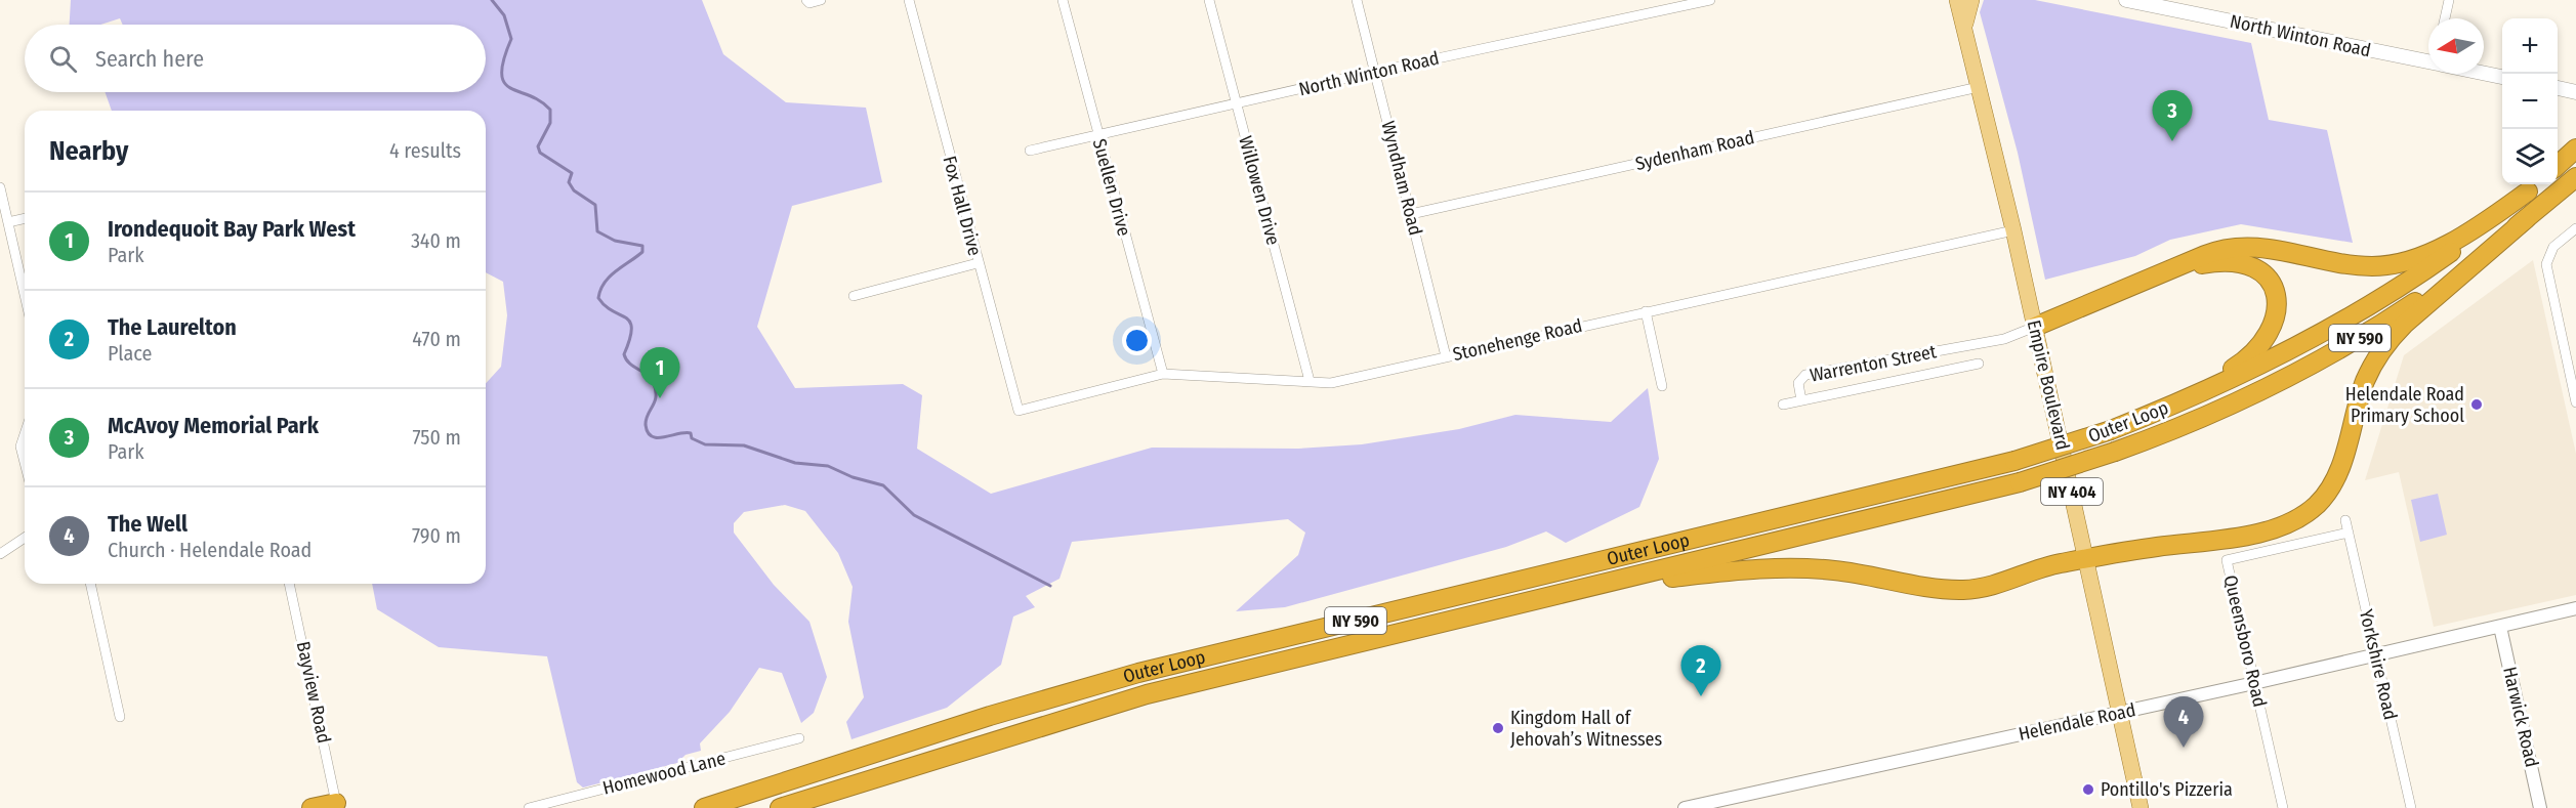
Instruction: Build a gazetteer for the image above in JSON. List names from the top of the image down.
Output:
{
  "streets": {
    "highway": ["NY 590", "Outer Loop"],
    "main road": ["North Winton Road", "Empire Boulevard", "NY 404"],
    "street": [
      "Sydenham Road",
      "Wyndham Road",
      "Suellen Drive",
      "Willowen Drive",
      "Fox Hall Drive",
      "Stonehenge Road",
      "Warrenton Street",
      "Queensboro Road",
      "Yorkshire Road",
      "Bayview Road",
      "Harwick Road",
      "Helendale Road",
      "Homewood Lane"
    ]
  },
  "crossings": [
    ["North Winton Road", "Wyndham Road"],
    ["North Winton Road", "Suellen Drive"],
    ["North Winton Road", "Willowen Drive"],
    ["Sydenham Road", "Wyndham Road"],
    ["Sydenham Road", "Empire Boulevard"],
    ["Wyndham Road", "Stonehenge Road"],
    ["Suellen Drive", "Stonehenge Road"],
    ["Willowen Drive", "Stonehenge Road"],
    ["Fox Hall Drive", "Stonehenge Road"],
    ["Stonehenge Road", "Empire Boulevard"],
    ["Warrenton Street", "Empire Boulevard"],
    ["Empire Boulevard", "Helendale Road"],
    ["Queensboro Road", "Yorkshire Road"],
    ["Queensboro Road", "Helendale Road"],
    ["Yorkshire Road", "Helendale Road"],
    ["Harwick Road", "Helendale Road"]
  ],
  "places": ["Helendale Road Primary School", "Kingdom Hall of Jehovah’s Witnesses", "Pontillo's Pizzeria"],
  "north": "left",
  "page": {
    "map_buttons": ["+", "−"],
    "search": "Search here",
    "pins": [
      "3",
      "1",
      "2",
      "4"
    ],
    "heading": ["Nearby", "4 results"],
    "list": [
      {
        "mark": "1",
        "name": "Irondequoit Bay Park West",
        "note": "Park",
        "value": "340 m"
      },
      {
        "mark": "2",
        "name": "The Laurelton",
        "note": "Place",
        "value": "470 m"
      },
      {
        "mark": "3",
        "name": "McAvoy Memorial Park",
        "note": "Park",
        "value": "750 m"
      },
      {
        "mark": "4",
        "name": "The Well",
        "note": "Church · Helendale Road",
        "value": "790 m"
      }
    ]
  }
}
